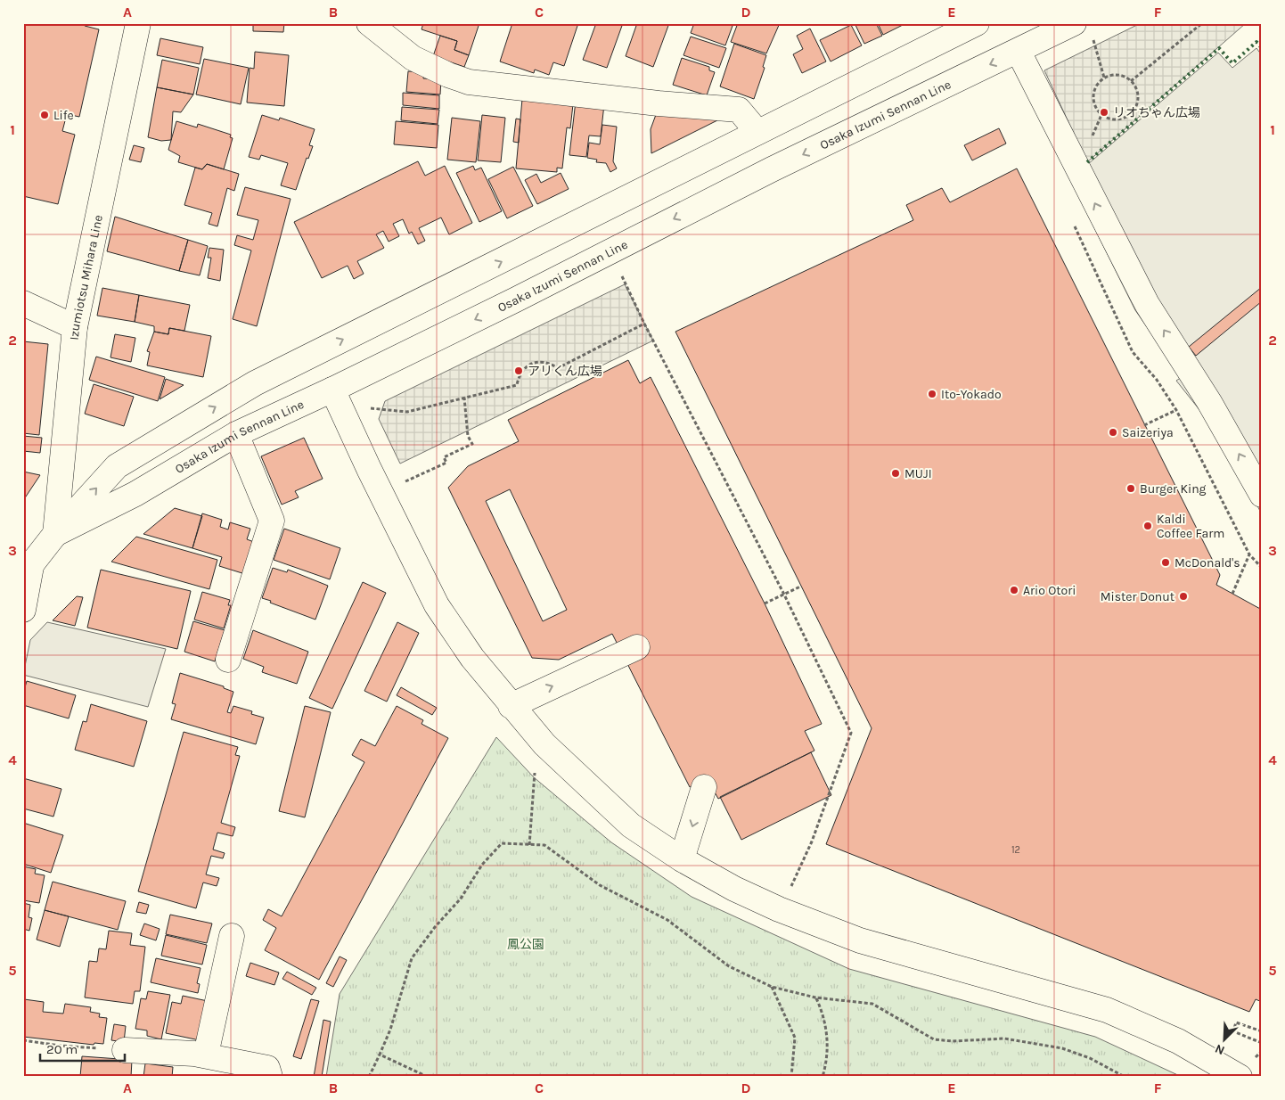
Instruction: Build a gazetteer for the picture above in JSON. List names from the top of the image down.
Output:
{
  "streets": {
    "main road": ["Osaka Izumi Sennan Line", "Izumiotsu Mihara Line"]
  },
  "crossings": [
    ["Osaka Izumi Sennan Line", "Izumiotsu Mihara Line"]
  ],
  "parks": ["鳳公園"],
  "places": [
    "リオちゃん広場",
    "Life",
    "アリくん広場",
    "Ito-Yokado",
    "Saizeriya",
    "MUJI",
    "Burger King",
    "Kaldi Coffee Farm",
    "McDonald's",
    "Ario Otori",
    "Mister Donut"
  ],
  "house_numbers": ["12"],
  "scale_bar": "20 m",
  "north": "bottom left",
  "grid": {
    "columns": [
      "A",
      "B",
      "C",
      "D",
      "E",
      "F"
    ],
    "rows": [
      "1",
      "2",
      "3",
      "4",
      "5"
    ]
  }
}
